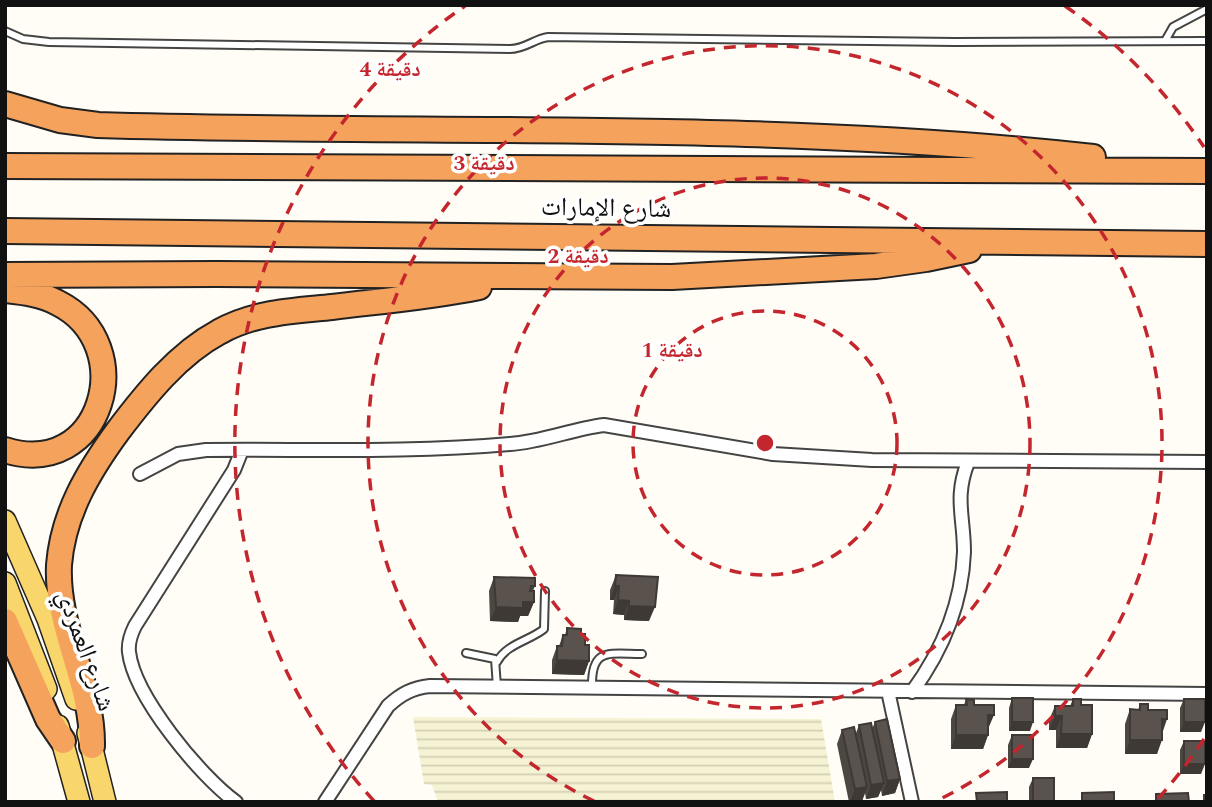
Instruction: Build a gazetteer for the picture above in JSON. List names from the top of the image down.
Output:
{
  "streets": {
    "highway": ["شارع الإمارات"],
    "main road": ["شارع العمردي"]
  },
  "rings": [
    "4 دقيقة",
    "3 دقيقة",
    "2 دقيقة",
    "1 دقيقة"
  ]
}
